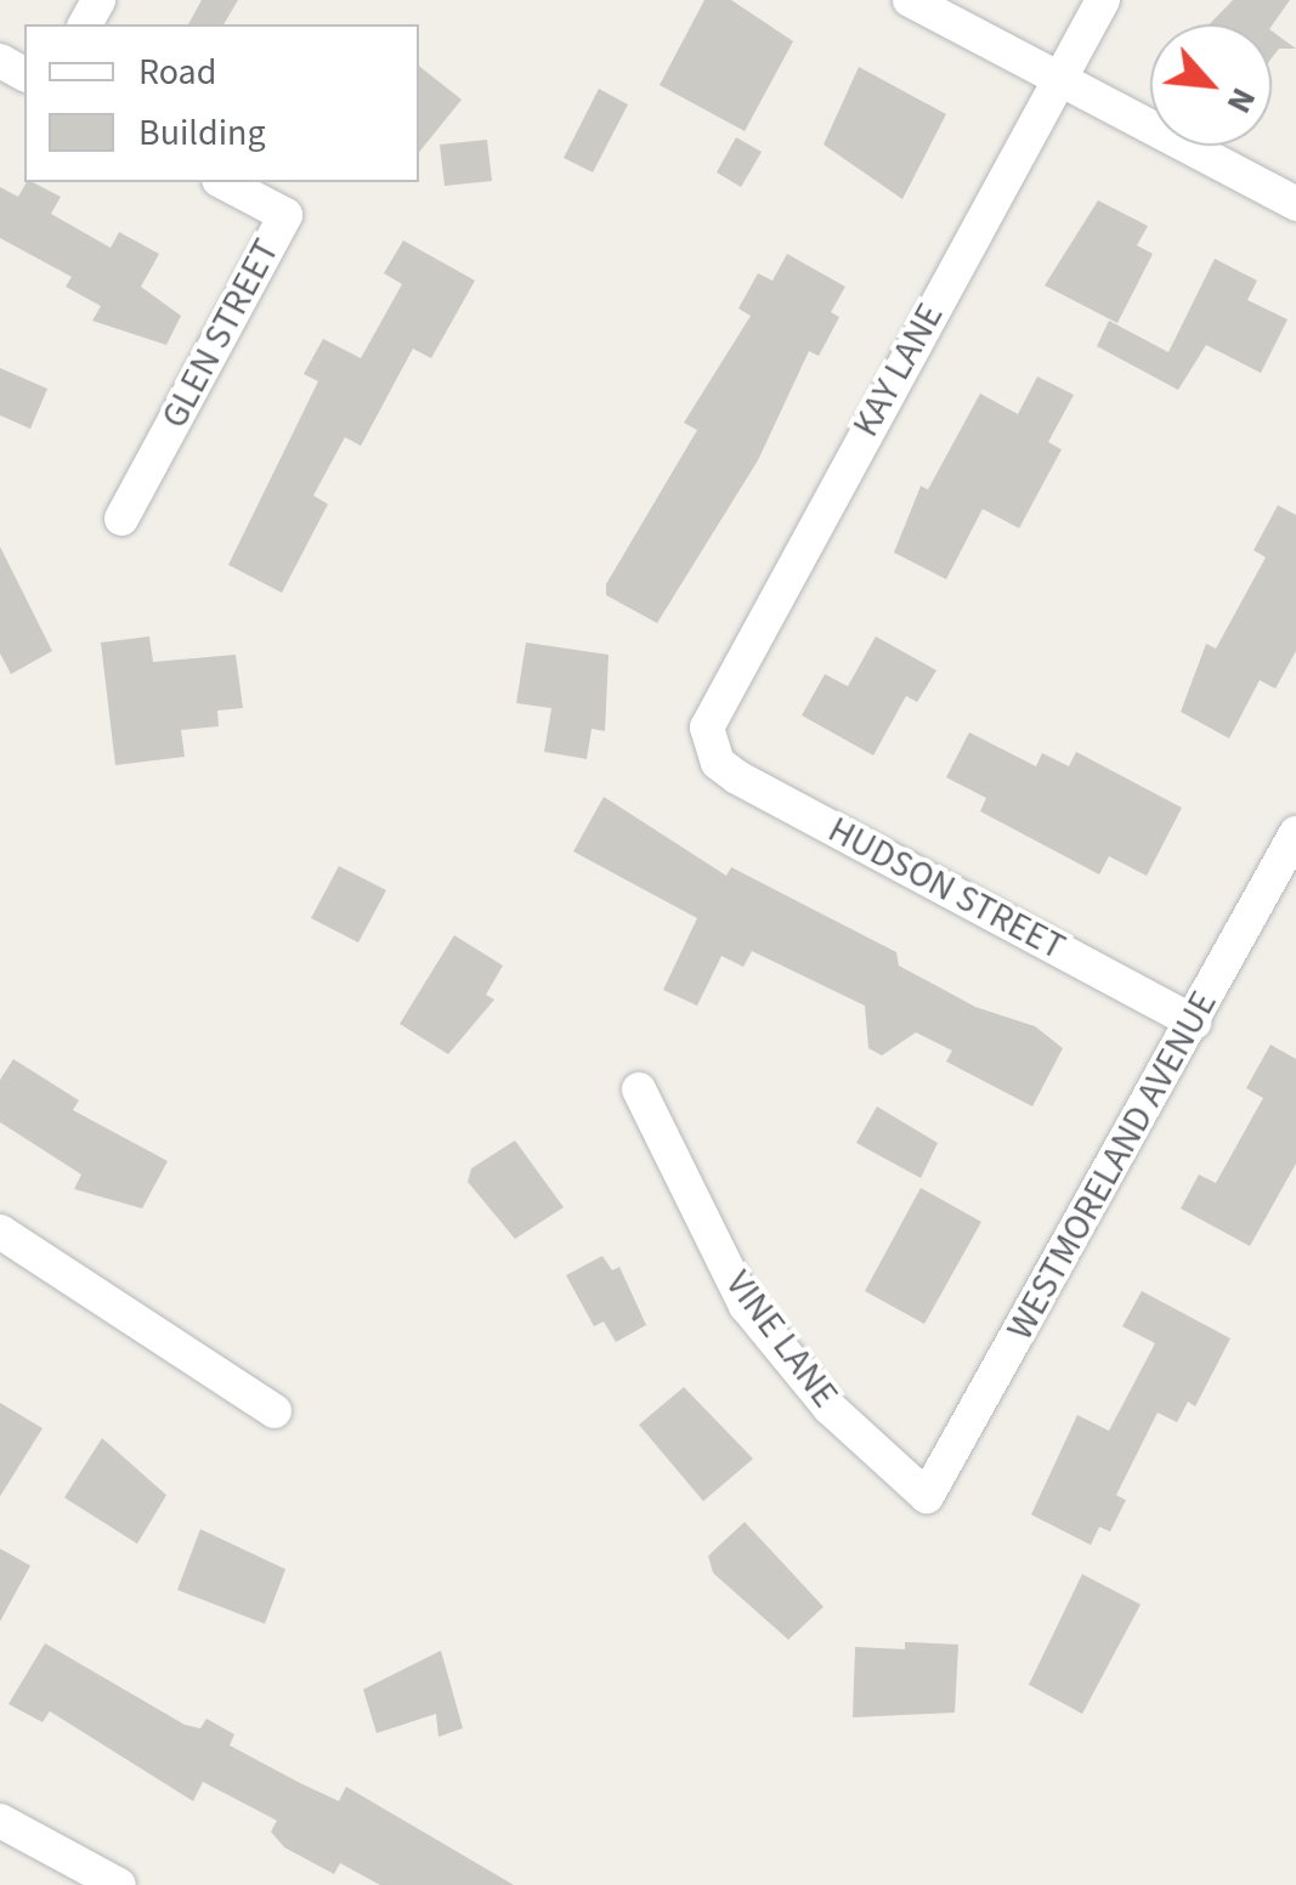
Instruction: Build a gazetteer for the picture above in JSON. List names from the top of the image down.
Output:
{
  "streets": {
    "street": [
      "GLEN STREET",
      "KAY LANE",
      "HUDSON STREET",
      "WESTMORELAND AVENUE",
      "VINE LANE"
    ]
  },
  "crossings": [
    ["KAY LANE", "HUDSON STREET"],
    ["HUDSON STREET", "WESTMORELAND AVENUE"],
    ["WESTMORELAND AVENUE", "VINE LANE"]
  ],
  "legend": ["Road", "Building"],
  "north": "bottom right"
}
